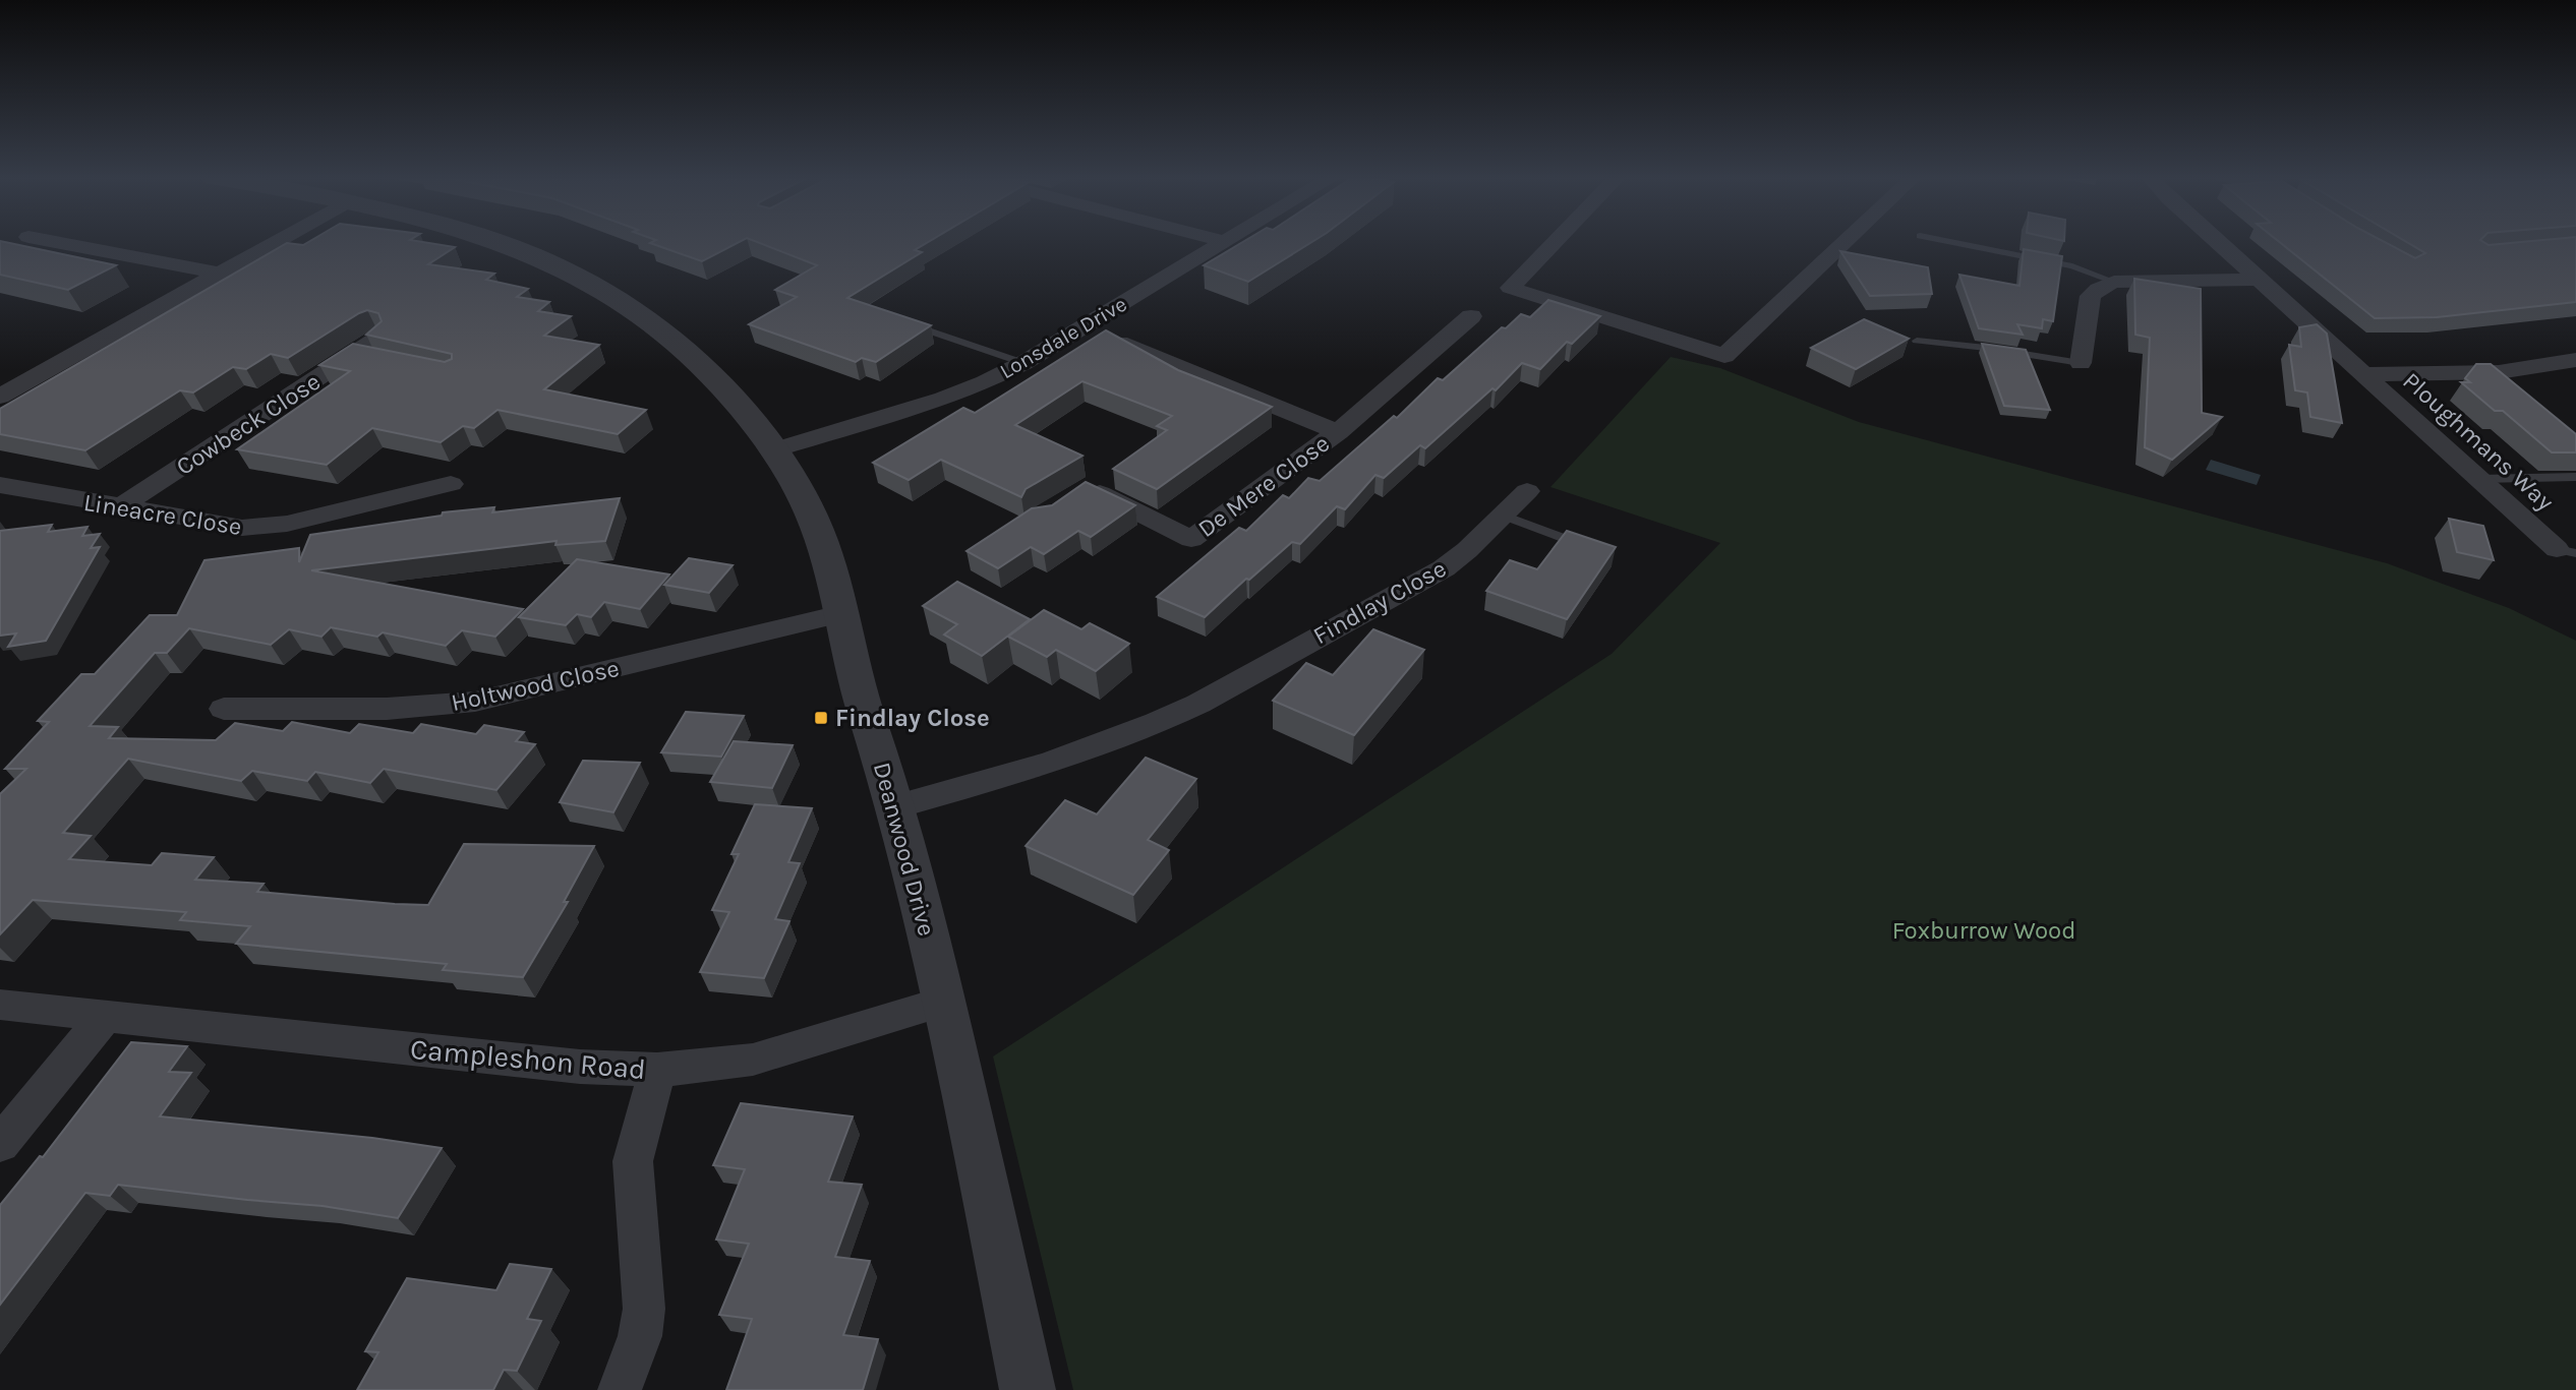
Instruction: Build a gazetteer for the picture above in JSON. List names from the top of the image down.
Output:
{
  "streets": {
    "street": [
      "Lonsdale Drive",
      "Cowbeck Close",
      "Ploughmans Way",
      "De Mere Close",
      "Lineacre Close",
      "Findlay Close",
      "Holtwood Close",
      "Deanwood Drive",
      "Campleshon Road"
    ]
  },
  "crossings": [
    ["Lonsdale Drive", "De Mere Close"],
    ["Lonsdale Drive", "Deanwood Drive"],
    ["Cowbeck Close", "Lineacre Close"],
    ["Findlay Close", "Deanwood Drive"],
    ["Holtwood Close", "Deanwood Drive"],
    ["Deanwood Drive", "Campleshon Road"]
  ],
  "parks": ["Foxburrow Wood"],
  "places": {
    "transit": ["Findlay Close"]
  }
}
